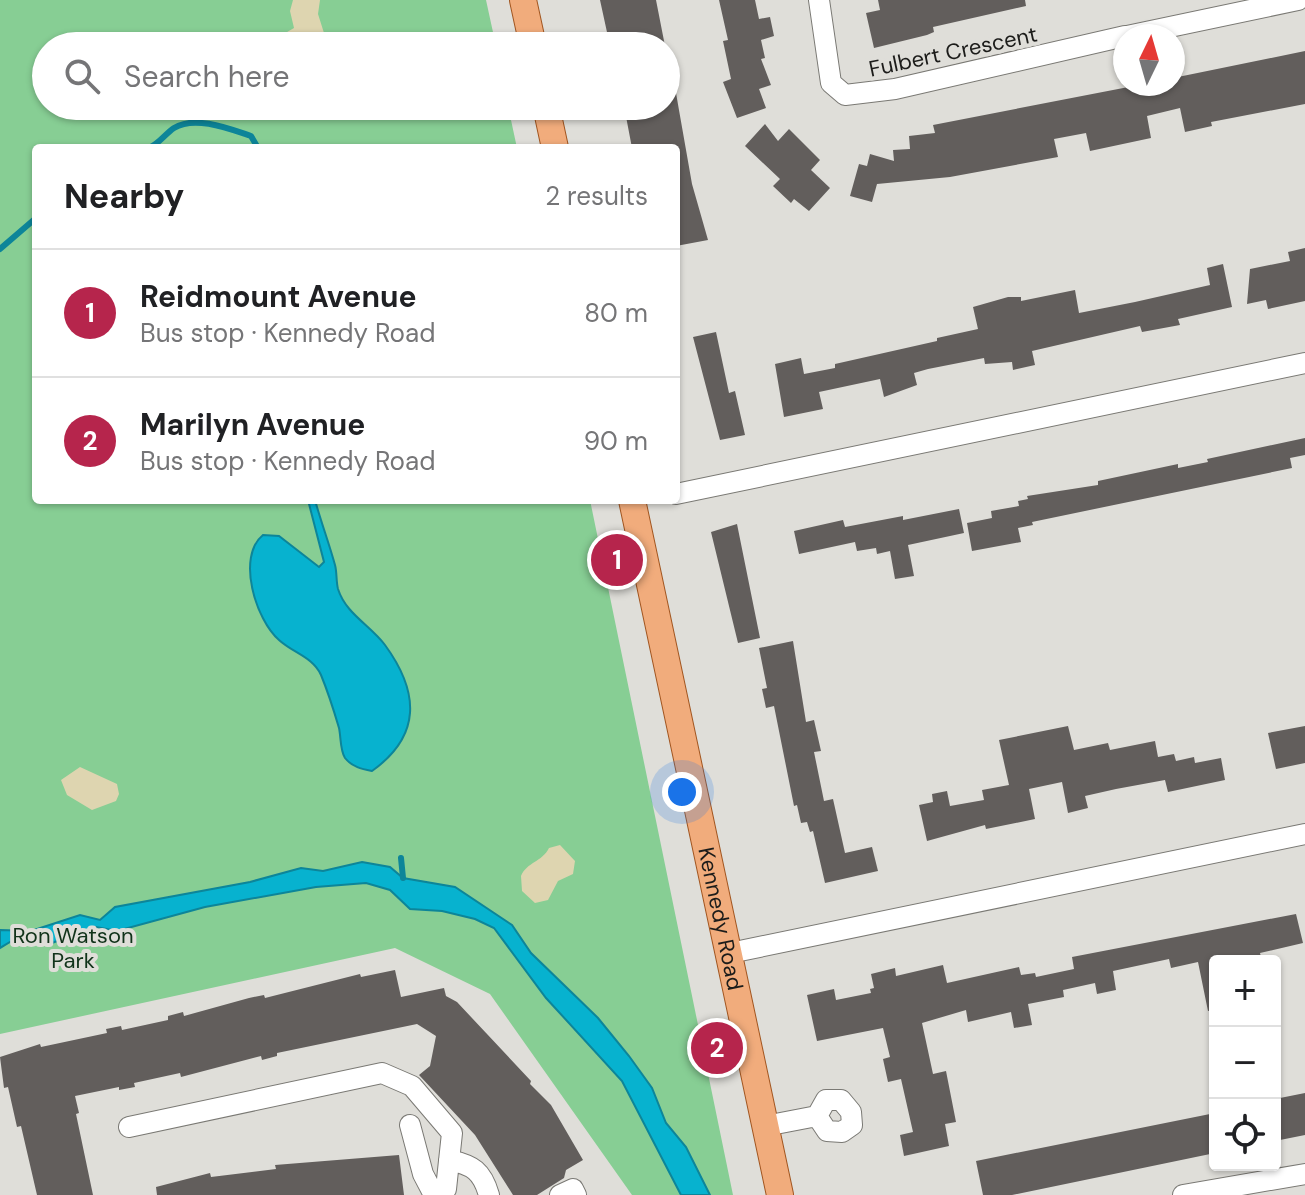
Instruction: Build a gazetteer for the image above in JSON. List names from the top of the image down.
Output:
{
  "streets": {
    "main road": ["Kennedy Road"],
    "street": ["Fulbert Crescent"]
  },
  "parks": ["Ron Watson Park"],
  "north": "top",
  "page": {
    "search": "Search here",
    "heading": ["Nearby", "2 results"],
    "list": [
      {
        "mark": "1",
        "name": "Reidmount Avenue",
        "note": "Bus stop · Kennedy Road",
        "value": "80 m"
      },
      {
        "mark": "2",
        "name": "Marilyn Avenue",
        "note": "Bus stop · Kennedy Road",
        "value": "90 m"
      }
    ],
    "pins": ["1", "2"],
    "map_buttons": ["+", "−"]
  }
}
